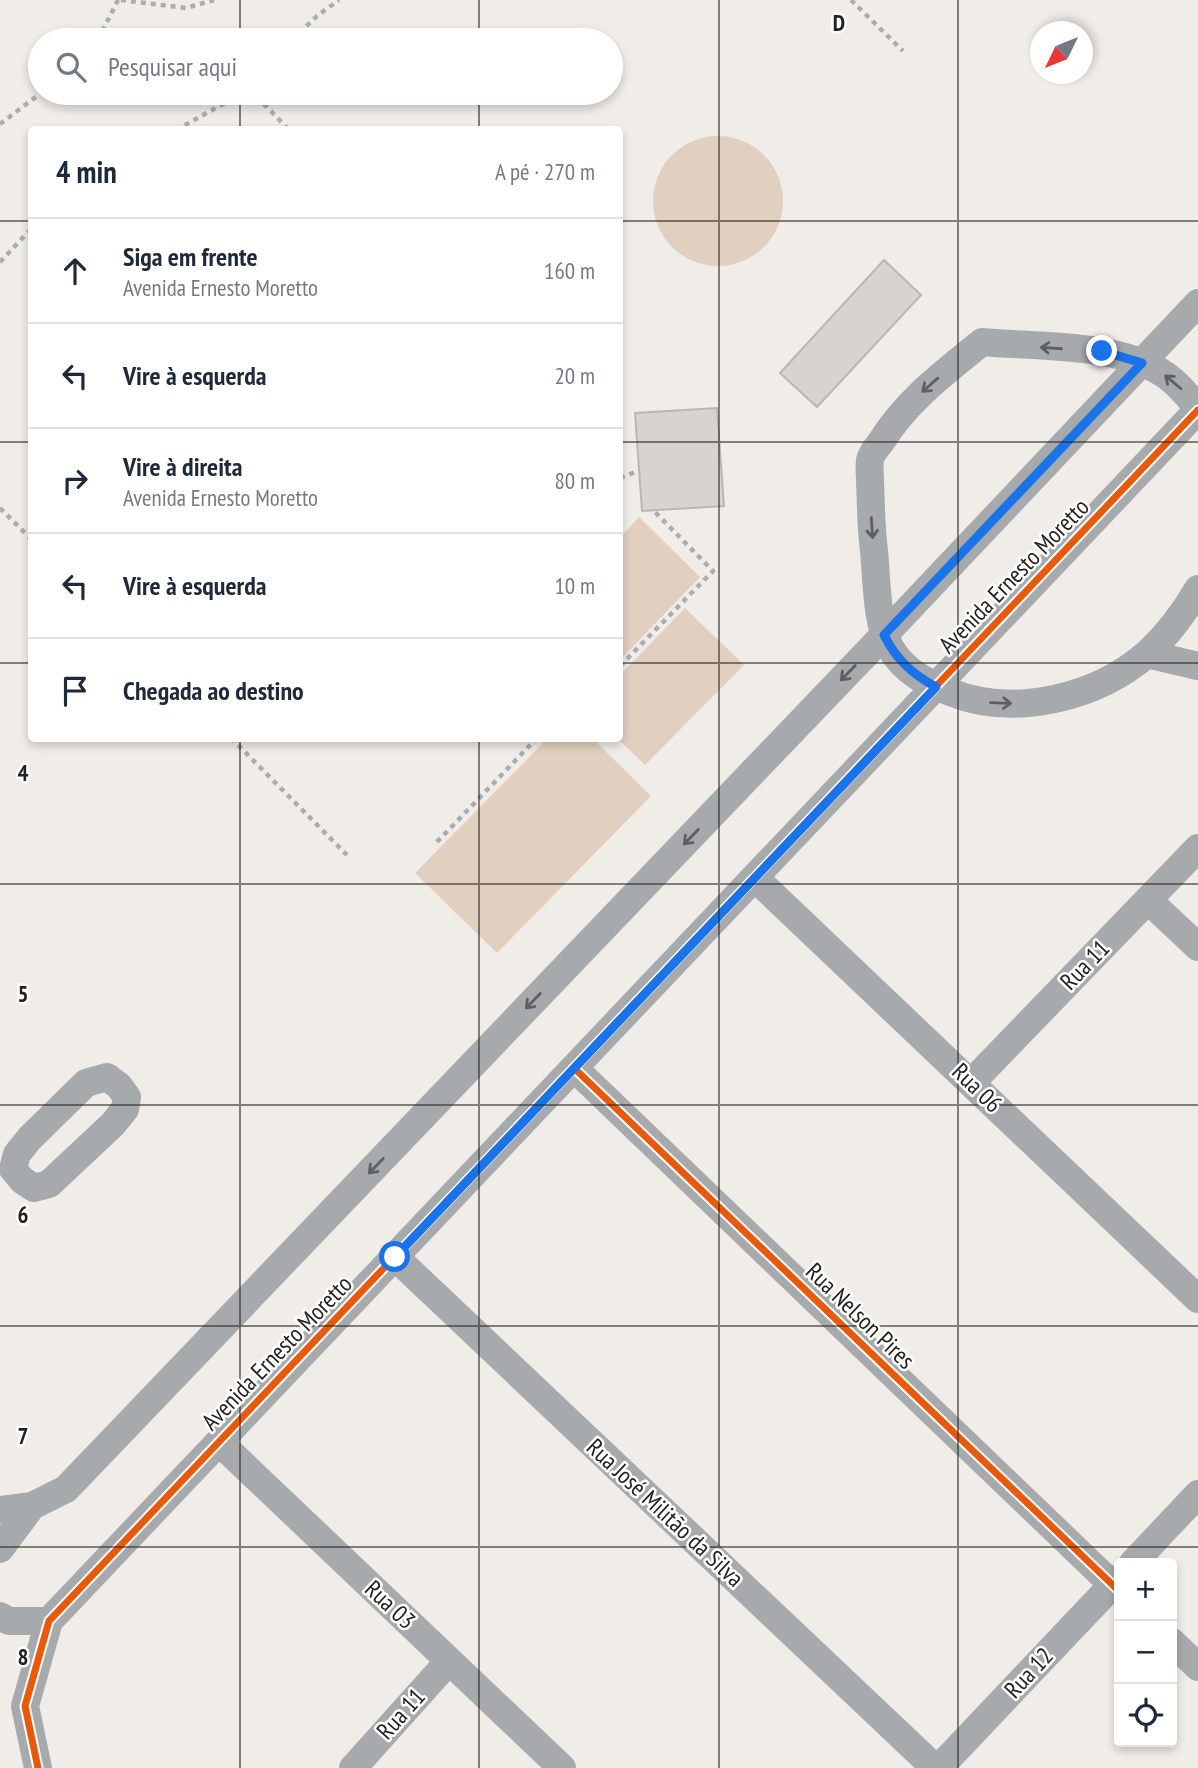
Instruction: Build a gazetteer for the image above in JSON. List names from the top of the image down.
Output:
{
  "streets": {
    "street": [
      "Avenida Ernesto Moretto",
      "Rua 11",
      "Rua 06",
      "Rua Nelson Pires",
      "Rua José Militão da Silva",
      "Rua 03",
      "Rua 12"
    ]
  },
  "crossings": [
    ["Avenida Ernesto Moretto", "Rua 06"],
    ["Avenida Ernesto Moretto", "Rua Nelson Pires"],
    ["Avenida Ernesto Moretto", "Rua José Militão da Silva"],
    ["Avenida Ernesto Moretto", "Rua 03"],
    ["Rua 11", "Rua 06"],
    ["Rua 11", "Rua 03"],
    ["Rua José Militão da Silva", "Rua 12"]
  ],
  "north": "bottom left",
  "page": {
    "search": "Pesquisar aqui",
    "heading": ["4 min", "A pé · 270 m"],
    "list": [
      ["Siga em frente", "Avenida Ernesto Moretto", "160 m"],
      ["Vire à esquerda", "20 m"],
      ["Vire à direita", "Avenida Ernesto Moretto", "80 m"],
      ["Vire à esquerda", "10 m"],
      "Chegada ao destino"
    ],
    "map_buttons": ["+", "−"]
  },
  "grid": {
    "columns": ["D"],
    "rows": [
      "4",
      "5",
      "6",
      "7",
      "8"
    ]
  }
}
